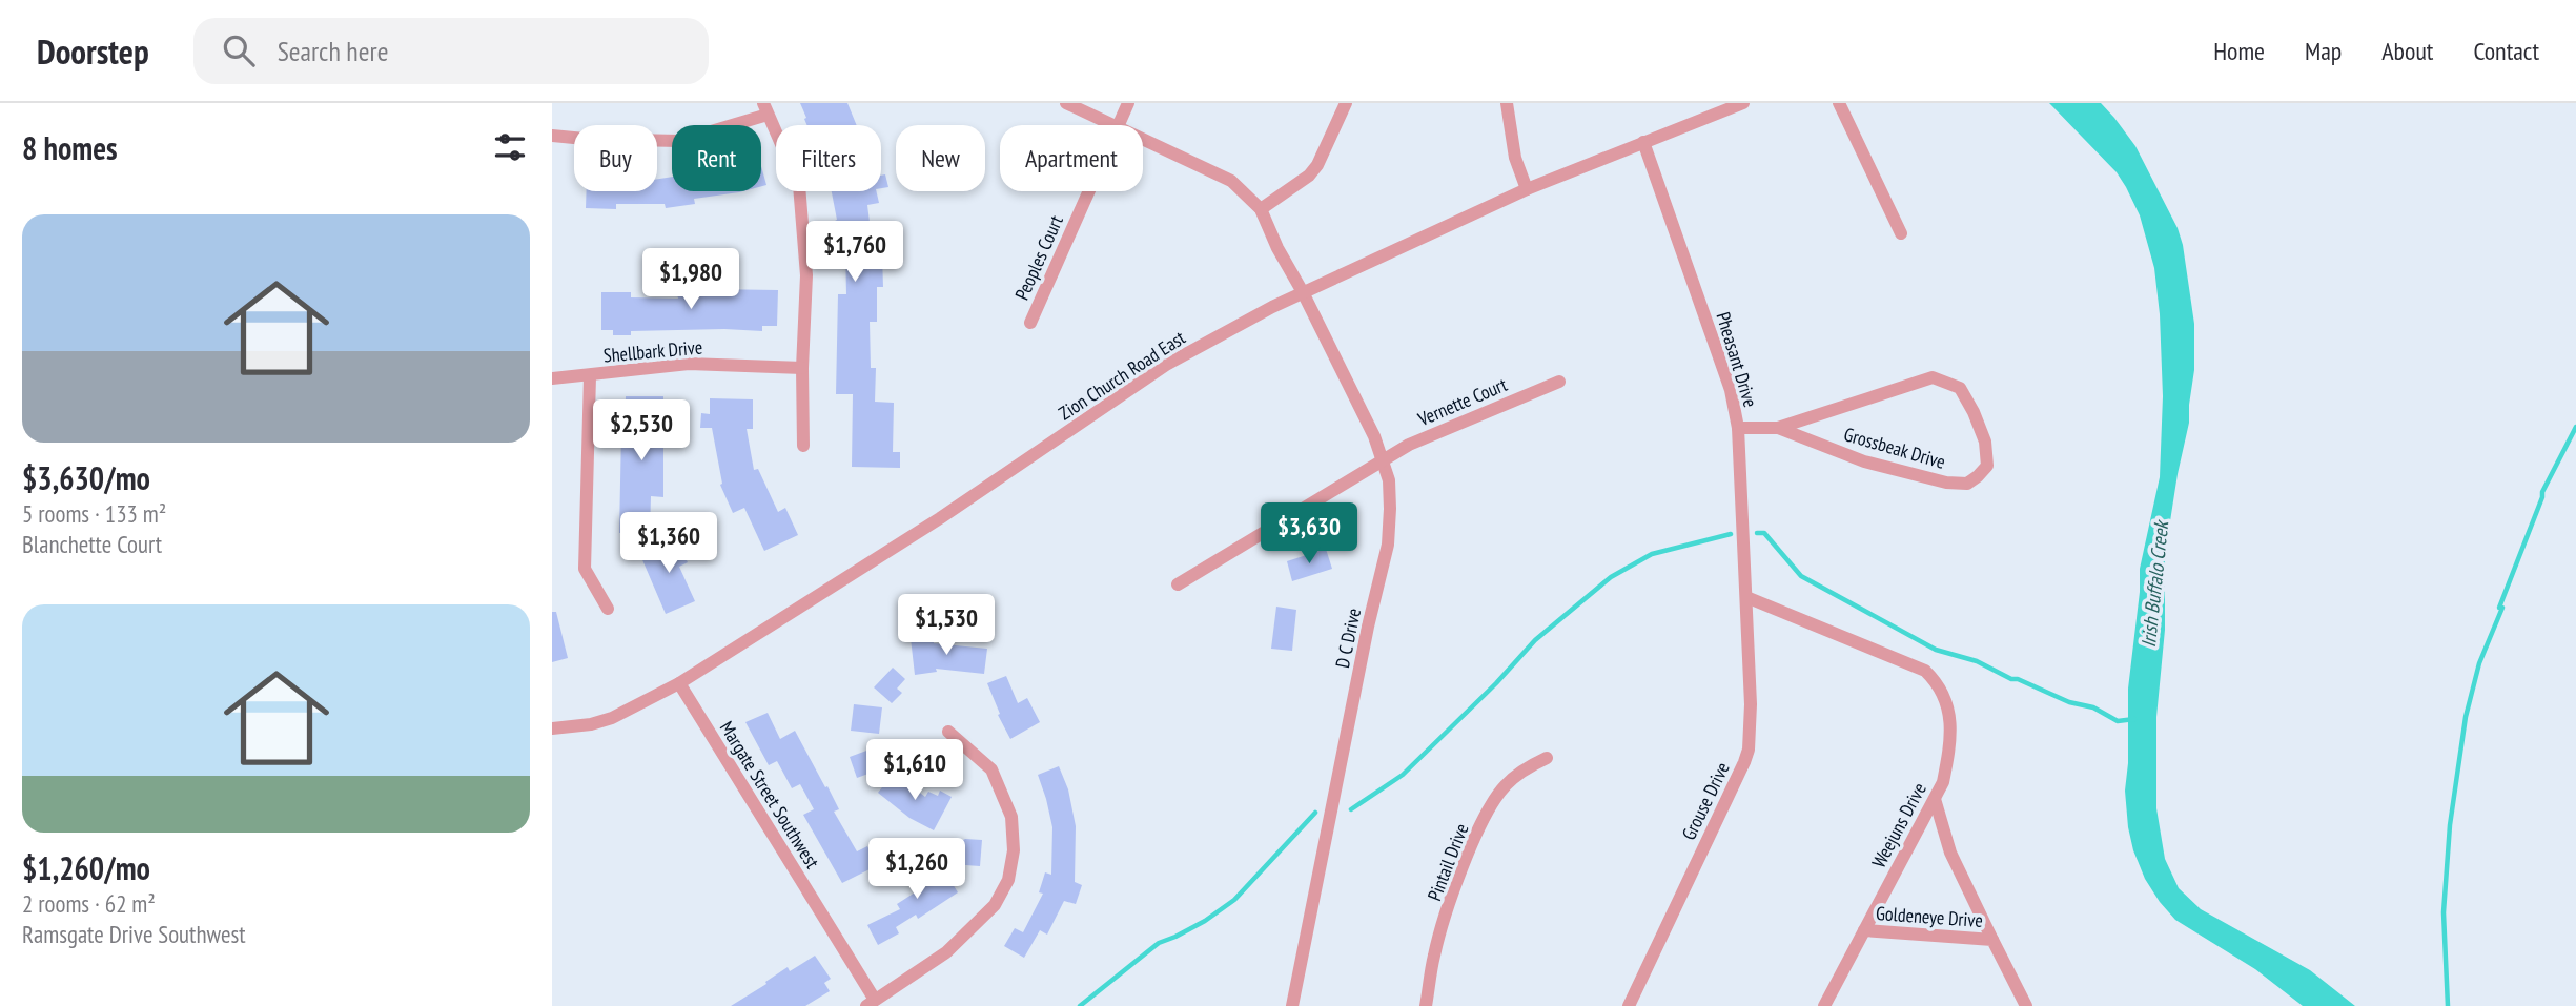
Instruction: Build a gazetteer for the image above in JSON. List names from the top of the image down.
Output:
{
  "streets": {
    "street": [
      "Peoples Court",
      "Shellbark Drive",
      "Pheasant Drive",
      "Zion Church Road East",
      "Vernette Court",
      "Grossbeak Drive",
      "D C Drive",
      "Margate Street Southwest",
      "Grouse Drive",
      "Weejuns Drive",
      "Pintail Drive",
      "Goldeneye Drive"
    ]
  },
  "crossings": [
    ["Pheasant Drive", "Zion Church Road East"],
    ["Pheasant Drive", "Grossbeak Drive"],
    ["Pheasant Drive", "Grouse Drive"],
    ["Pheasant Drive", "Weejuns Drive"],
    ["Zion Church Road East", "D C Drive"],
    ["Zion Church Road East", "Margate Street Southwest"],
    ["Vernette Court", "D C Drive"],
    ["Grouse Drive", "Weejuns Drive"],
    ["Weejuns Drive", "Goldeneye Drive"]
  ],
  "water": ["Irish Buffalo Creek"],
  "page": {
    "header": "Doorstep",
    "search": "Search here",
    "nav": [
      "Home",
      "Map",
      "About",
      "Contact"
    ],
    "heading": "8 homes",
    "chip": [
      "Buy",
      "Rent",
      "Filters",
      "New",
      "Apartment"
    ],
    "list": [
      {
        "name": "$3,630/mo",
        "note": "5 rooms · 133 m² · Blanchette Court"
      },
      {
        "name": "$1,260/mo",
        "note": "2 rooms · 62 m² · Ramsgate Drive Southwest"
      }
    ],
    "price": [
      "$1,760",
      "$1,980",
      "$2,530",
      "$3,630",
      "$1,360",
      "$1,530",
      "$1,610",
      "$1,260"
    ]
  }
}
